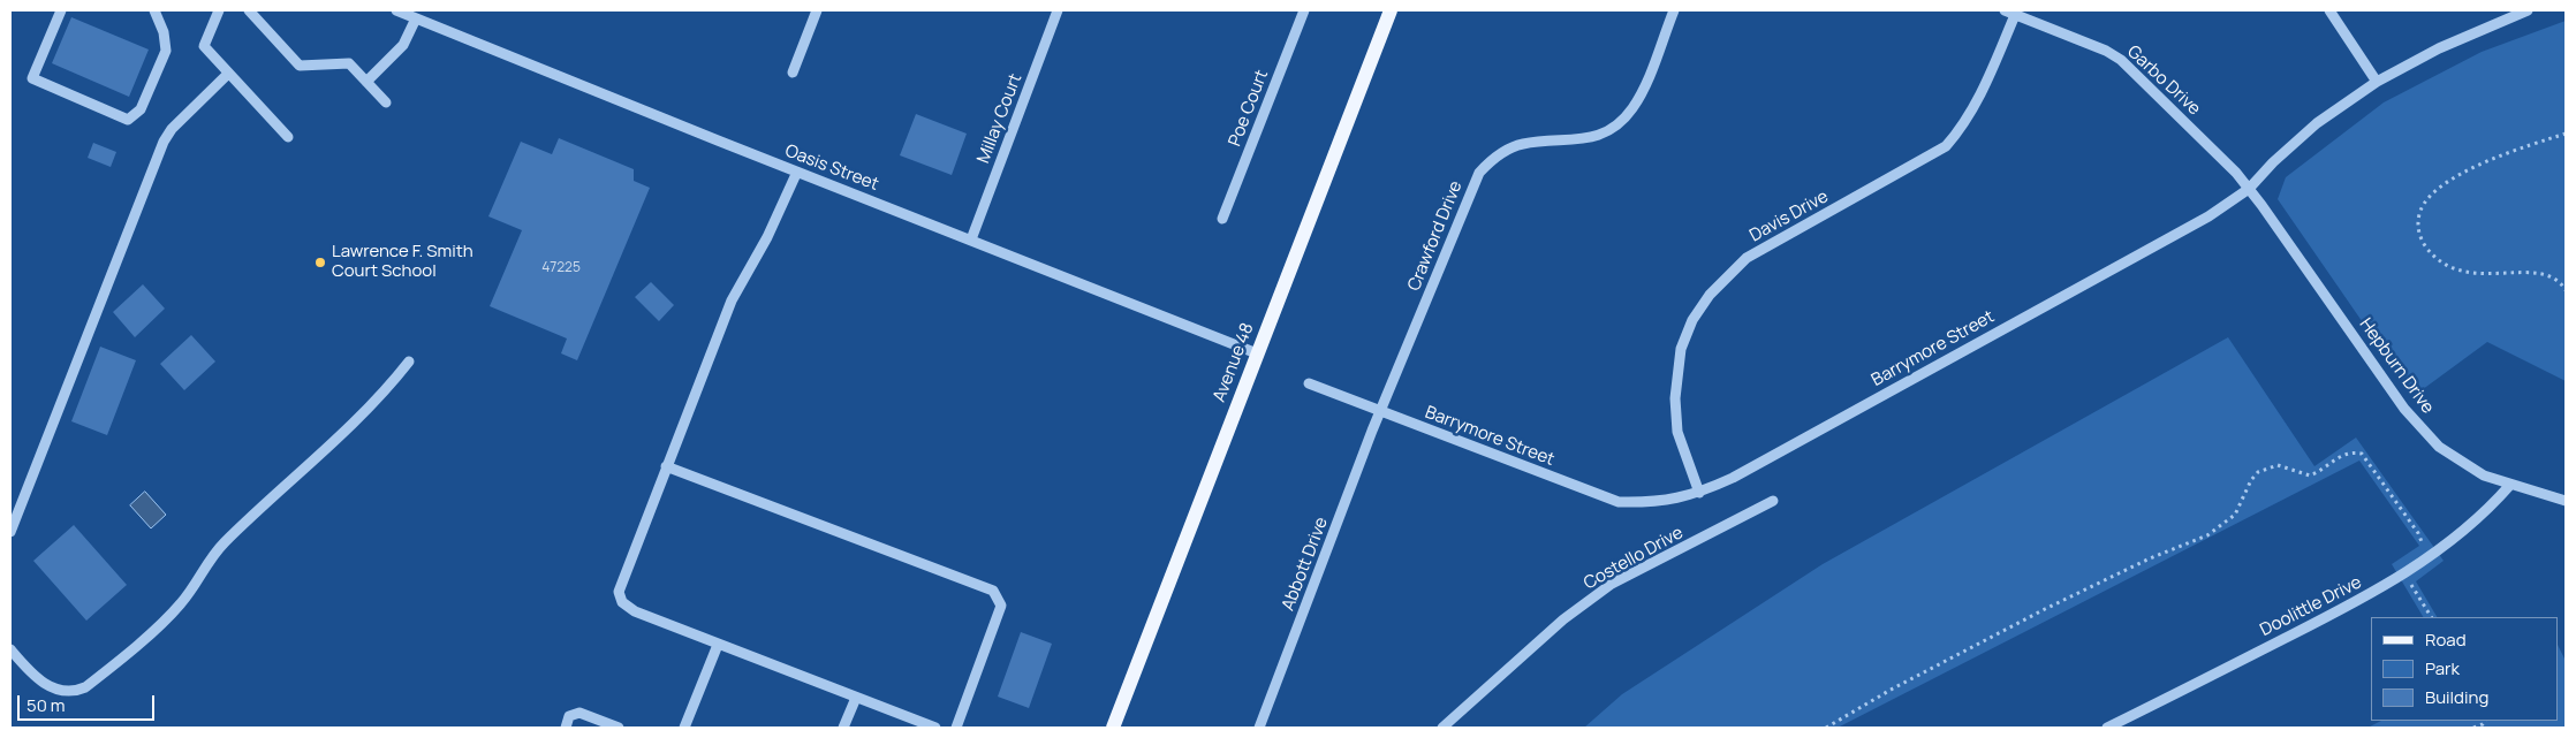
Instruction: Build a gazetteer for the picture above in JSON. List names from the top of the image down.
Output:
{
  "streets": {
    "main road": ["Avenue 48"],
    "street": [
      "Garbo Drive",
      "Poe Court",
      "Millay Court",
      "Oasis Street",
      "Davis Drive",
      "Crawford Drive",
      "Barrymore Street",
      "Hepburn Drive",
      "Costello Drive",
      "Abbott Drive",
      "Doolittle Drive"
    ]
  },
  "crossings": [
    ["Garbo Drive", "Davis Drive"],
    ["Garbo Drive", "Barrymore Street"],
    ["Garbo Drive", "Hepburn Drive"],
    ["Millay Court", "Oasis Street"],
    ["Oasis Street", "Avenue 48"],
    ["Davis Drive", "Barrymore Street"],
    ["Crawford Drive", "Barrymore Street"],
    ["Crawford Drive", "Abbott Drive"],
    ["Barrymore Street", "Hepburn Drive"],
    ["Barrymore Street", "Abbott Drive"],
    ["Hepburn Drive", "Doolittle Drive"]
  ],
  "places": ["Lawrence F. Smith Court School"],
  "house_numbers": ["47225"],
  "legend": ["Road", "Park", "Building"],
  "scale_bar": "50 m"
}
